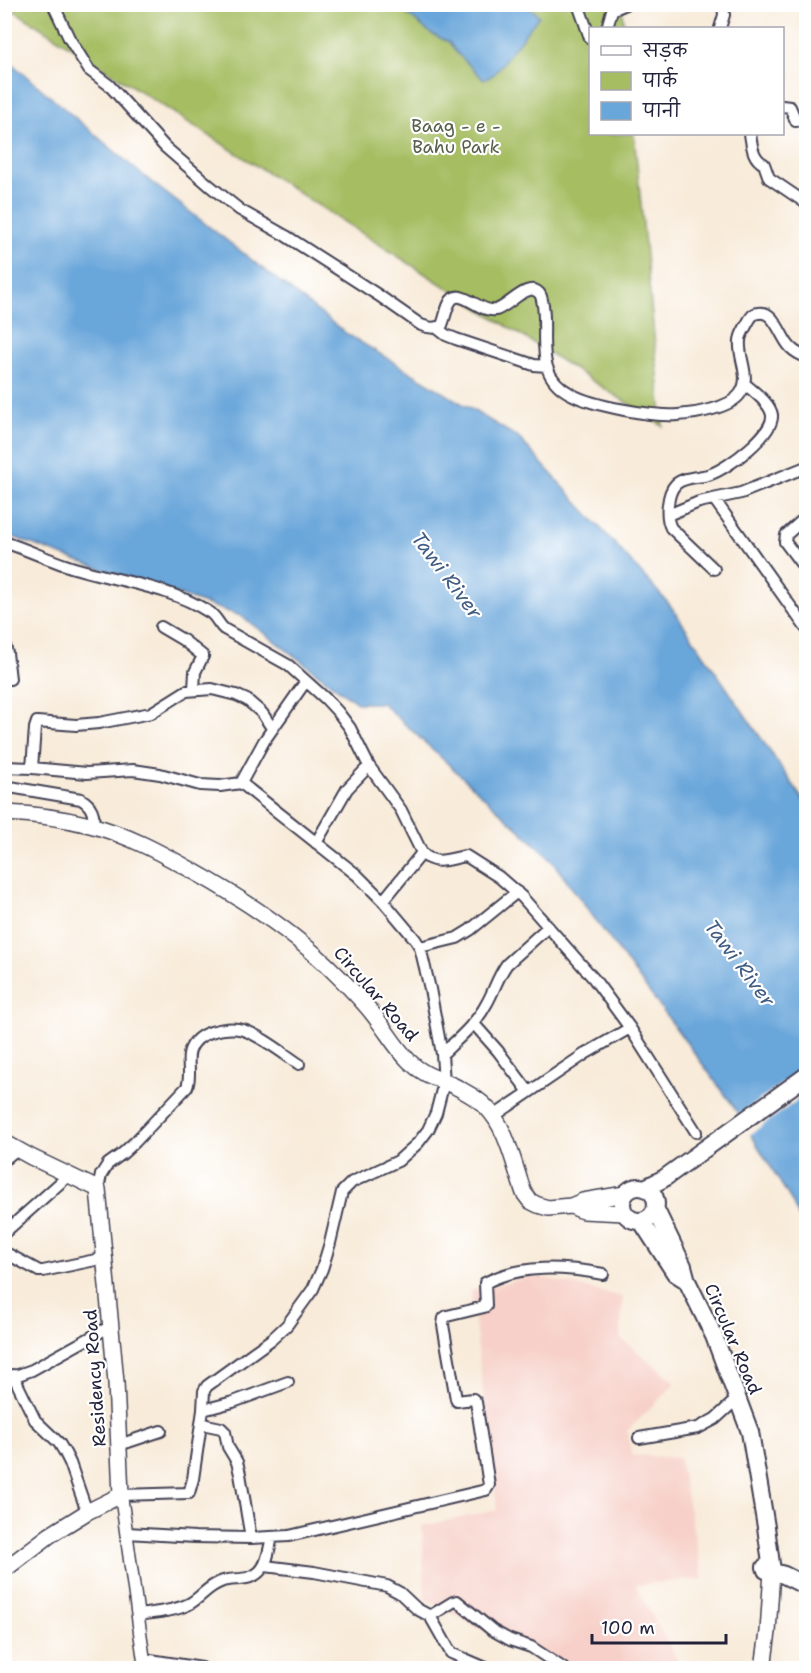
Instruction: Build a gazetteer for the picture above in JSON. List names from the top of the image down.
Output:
{
  "streets": {
    "main road": ["Circular Road", "Residency Road"]
  },
  "water": ["Tawi River"],
  "parks": ["Baag - e - Bahu Park"],
  "legend": ["सड़क", "पार्क", "पानी"],
  "scale_bar": "100 m"
}
